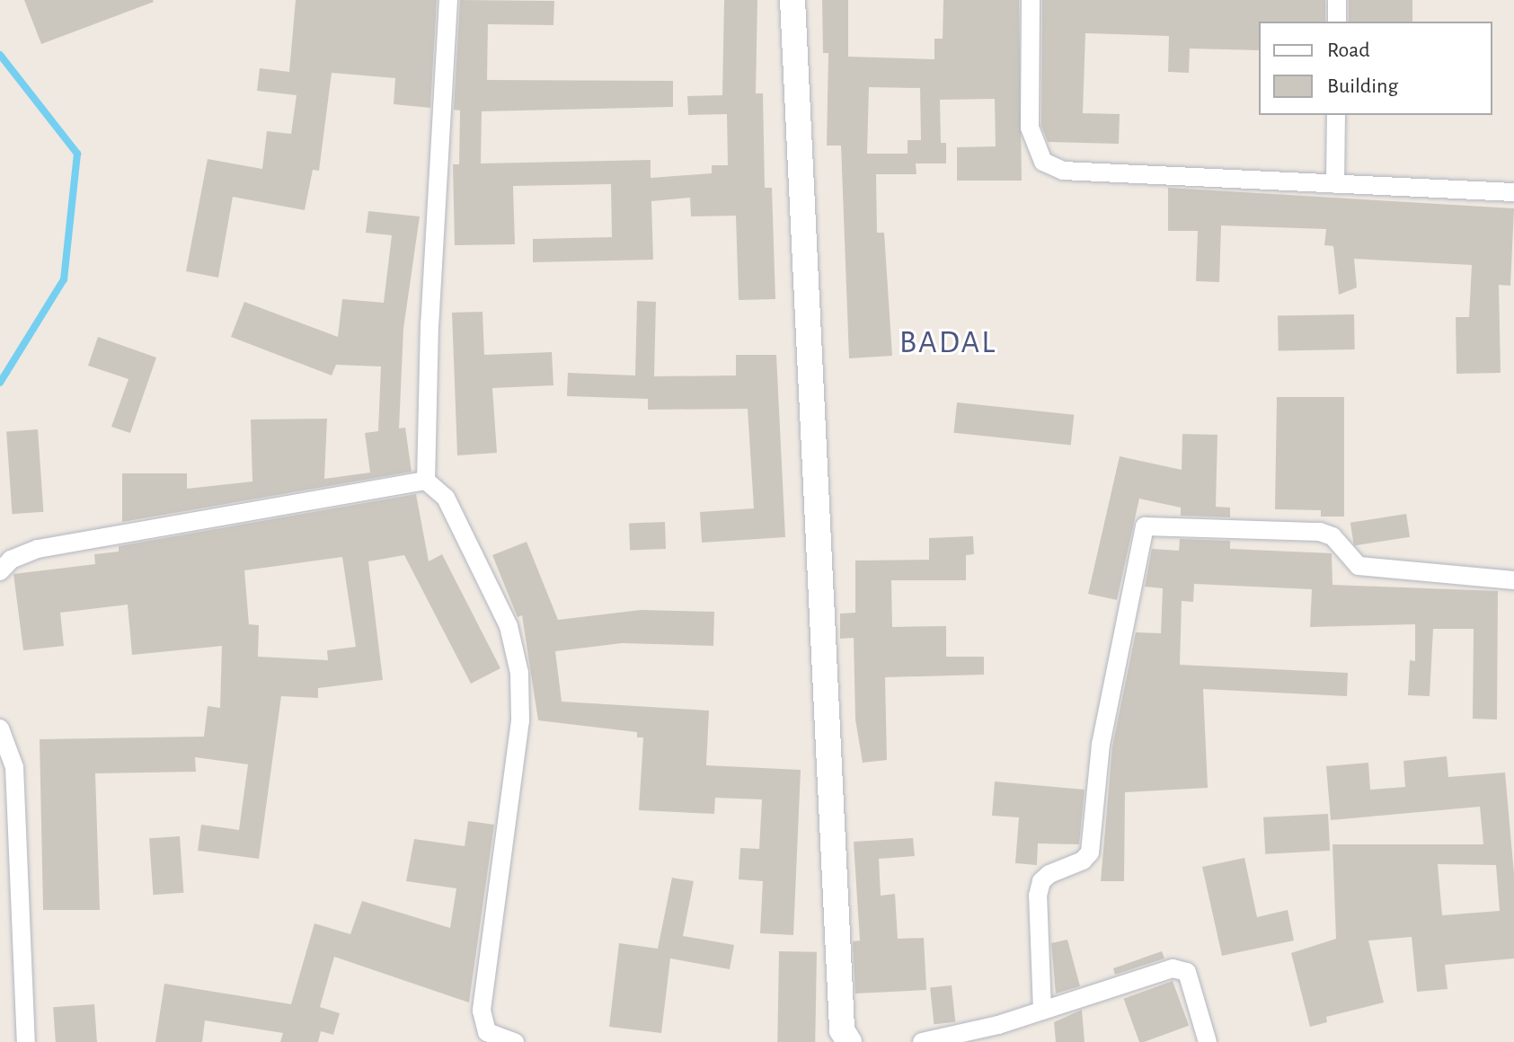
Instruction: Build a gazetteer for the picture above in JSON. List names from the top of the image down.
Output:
{
  "districts": ["BADAL"],
  "legend": ["Road", "Building"]
}
